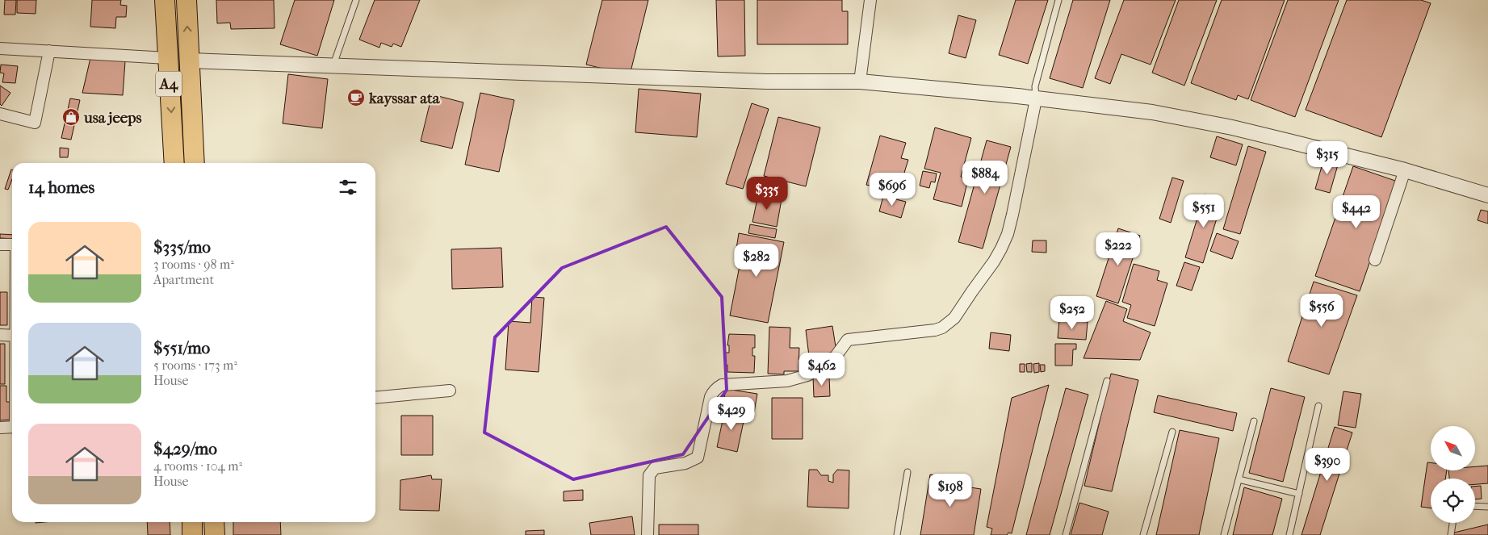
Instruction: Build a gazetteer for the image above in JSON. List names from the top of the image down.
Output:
{
  "streets": {
    "highway": ["A4"]
  },
  "places": {
    "cafe": ["kayssar ata"],
    "shop": ["usa jeeps"]
  },
  "north": "top left",
  "page": {
    "price": [
      "$315",
      "$884",
      "$696",
      "$335",
      "$551",
      "$442",
      "$222",
      "$282",
      "$556",
      "$252",
      "$462",
      "$429",
      "$390",
      "$198"
    ],
    "heading": "14 homes",
    "list": [
      {
        "name": "$335/mo",
        "note": "3 rooms · 98 m² · Apartment"
      },
      {
        "name": "$551/mo",
        "note": "5 rooms · 173 m² · House"
      },
      {
        "name": "$429/mo",
        "note": "4 rooms · 104 m² · House"
      }
    ]
  }
}
